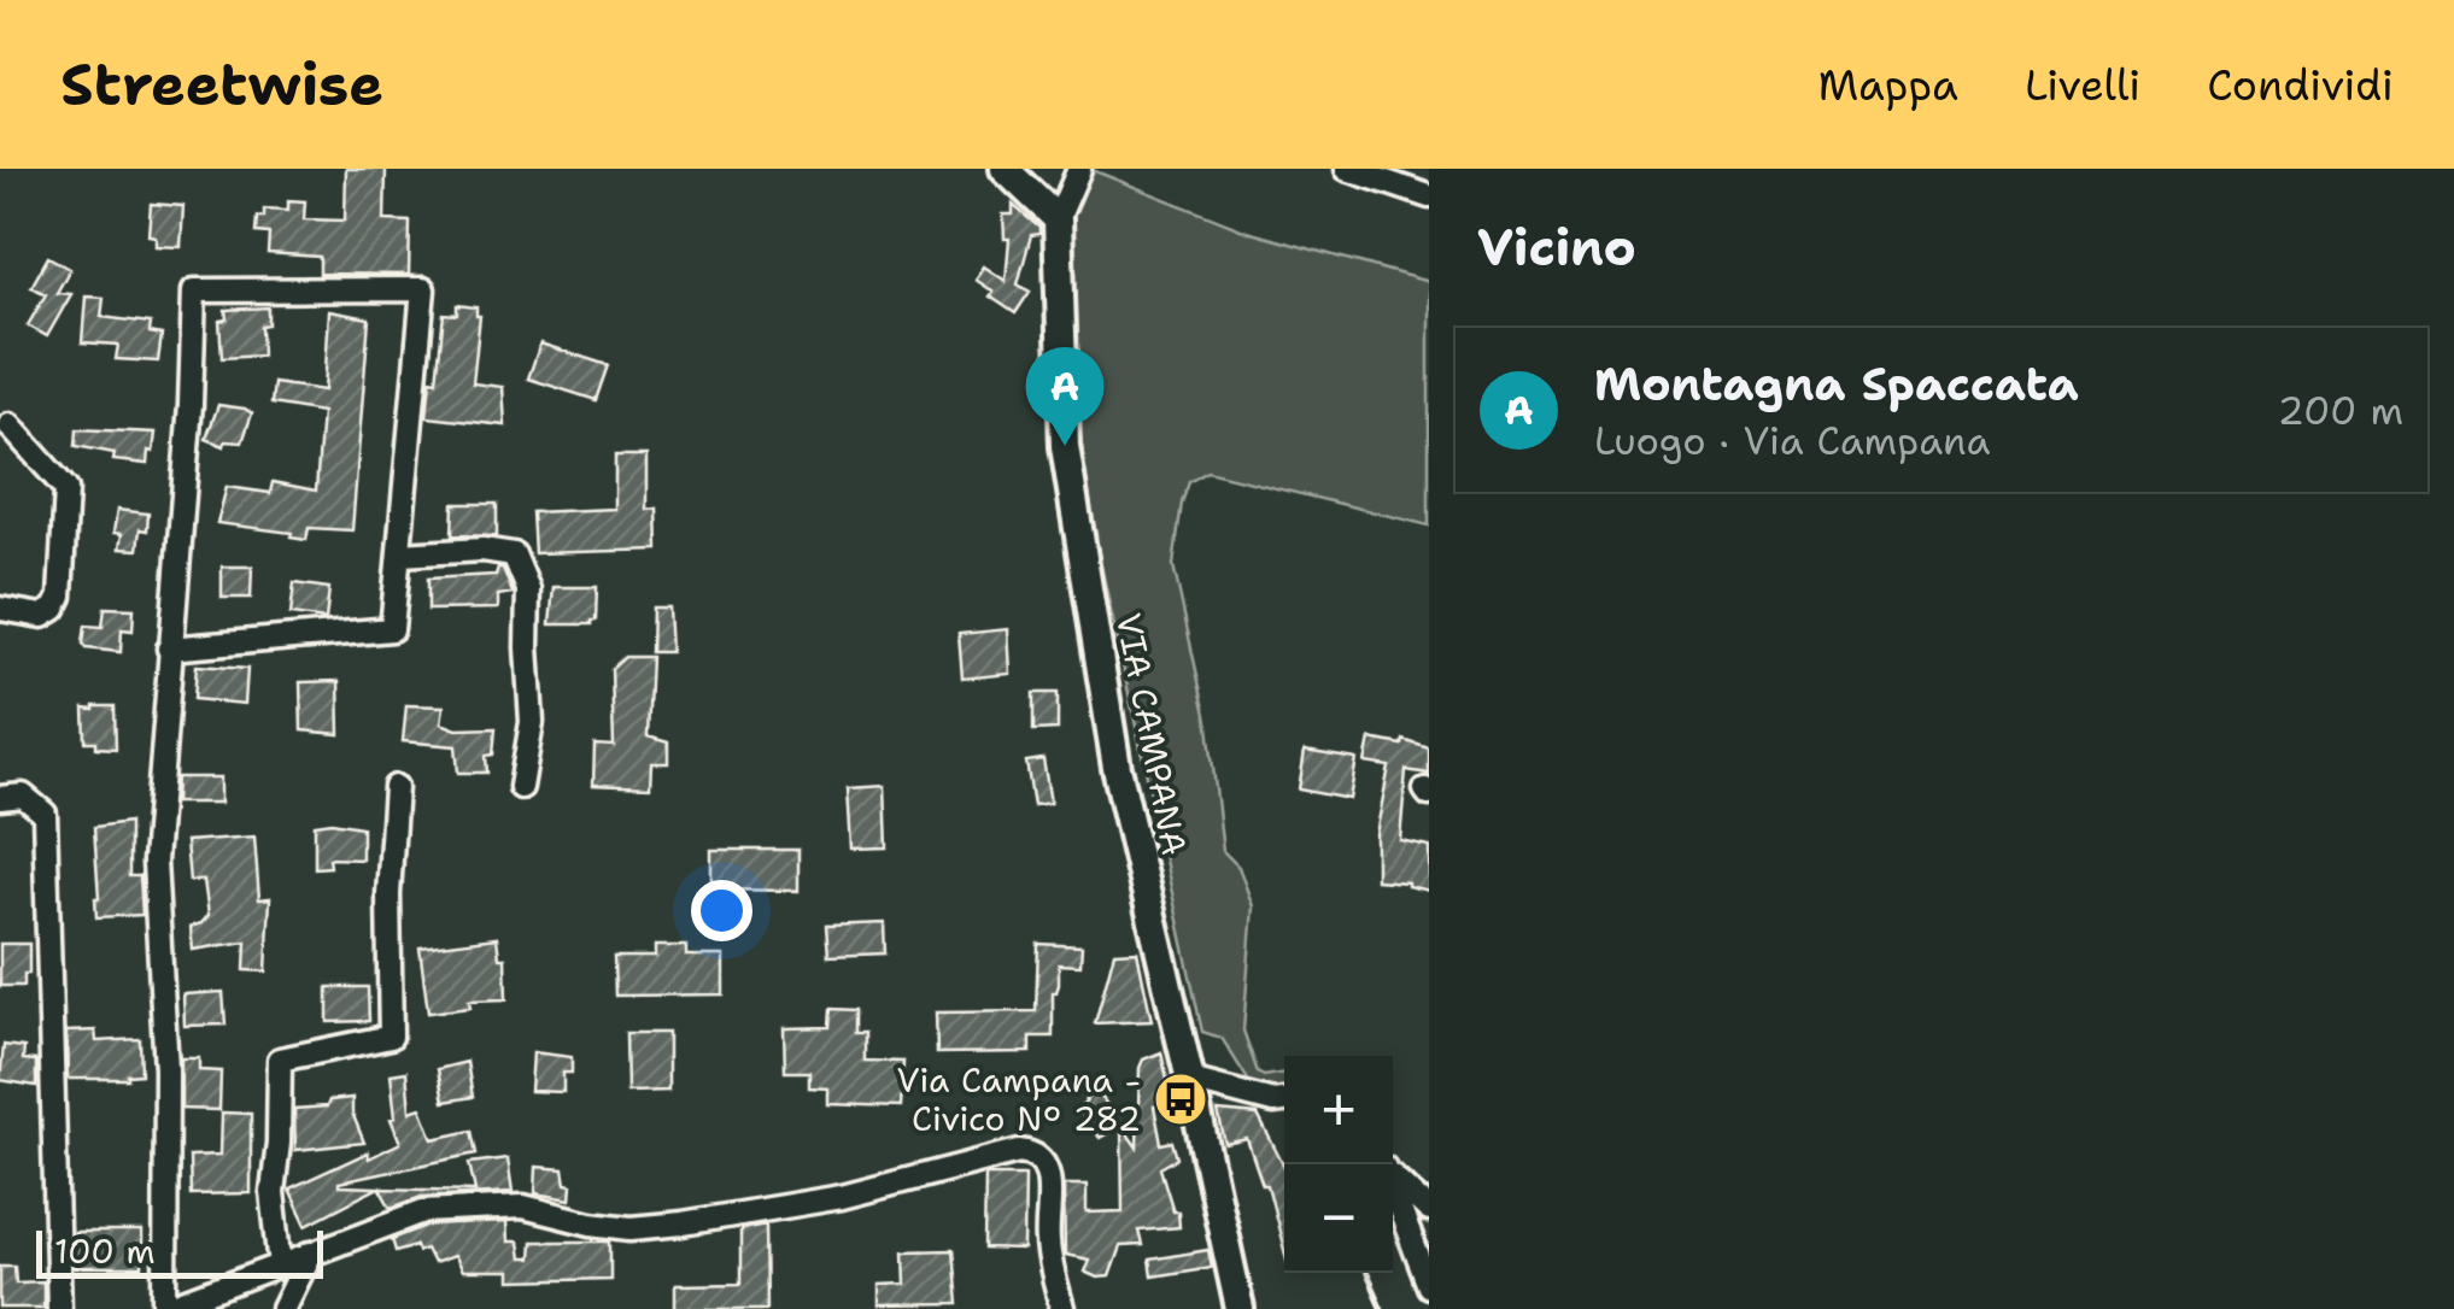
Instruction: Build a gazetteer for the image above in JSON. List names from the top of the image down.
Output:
{
  "streets": {
    "main road": ["VIA CAMPANA"]
  },
  "places": {
    "bus stop": ["Via Campana - Civico N° 282"]
  },
  "scale_bar": "100 m",
  "page": {
    "header": "Streetwise",
    "nav": ["Mappa", "Livelli", "Condividi"],
    "heading": "Vicino",
    "list": [
      {
        "mark": "A",
        "name": "Montagna Spaccata",
        "note": "Luogo · Via Campana",
        "value": "200 m"
      }
    ],
    "pins": "A",
    "map_buttons": ["+", "−"],
    "scale": "100 m"
  }
}
